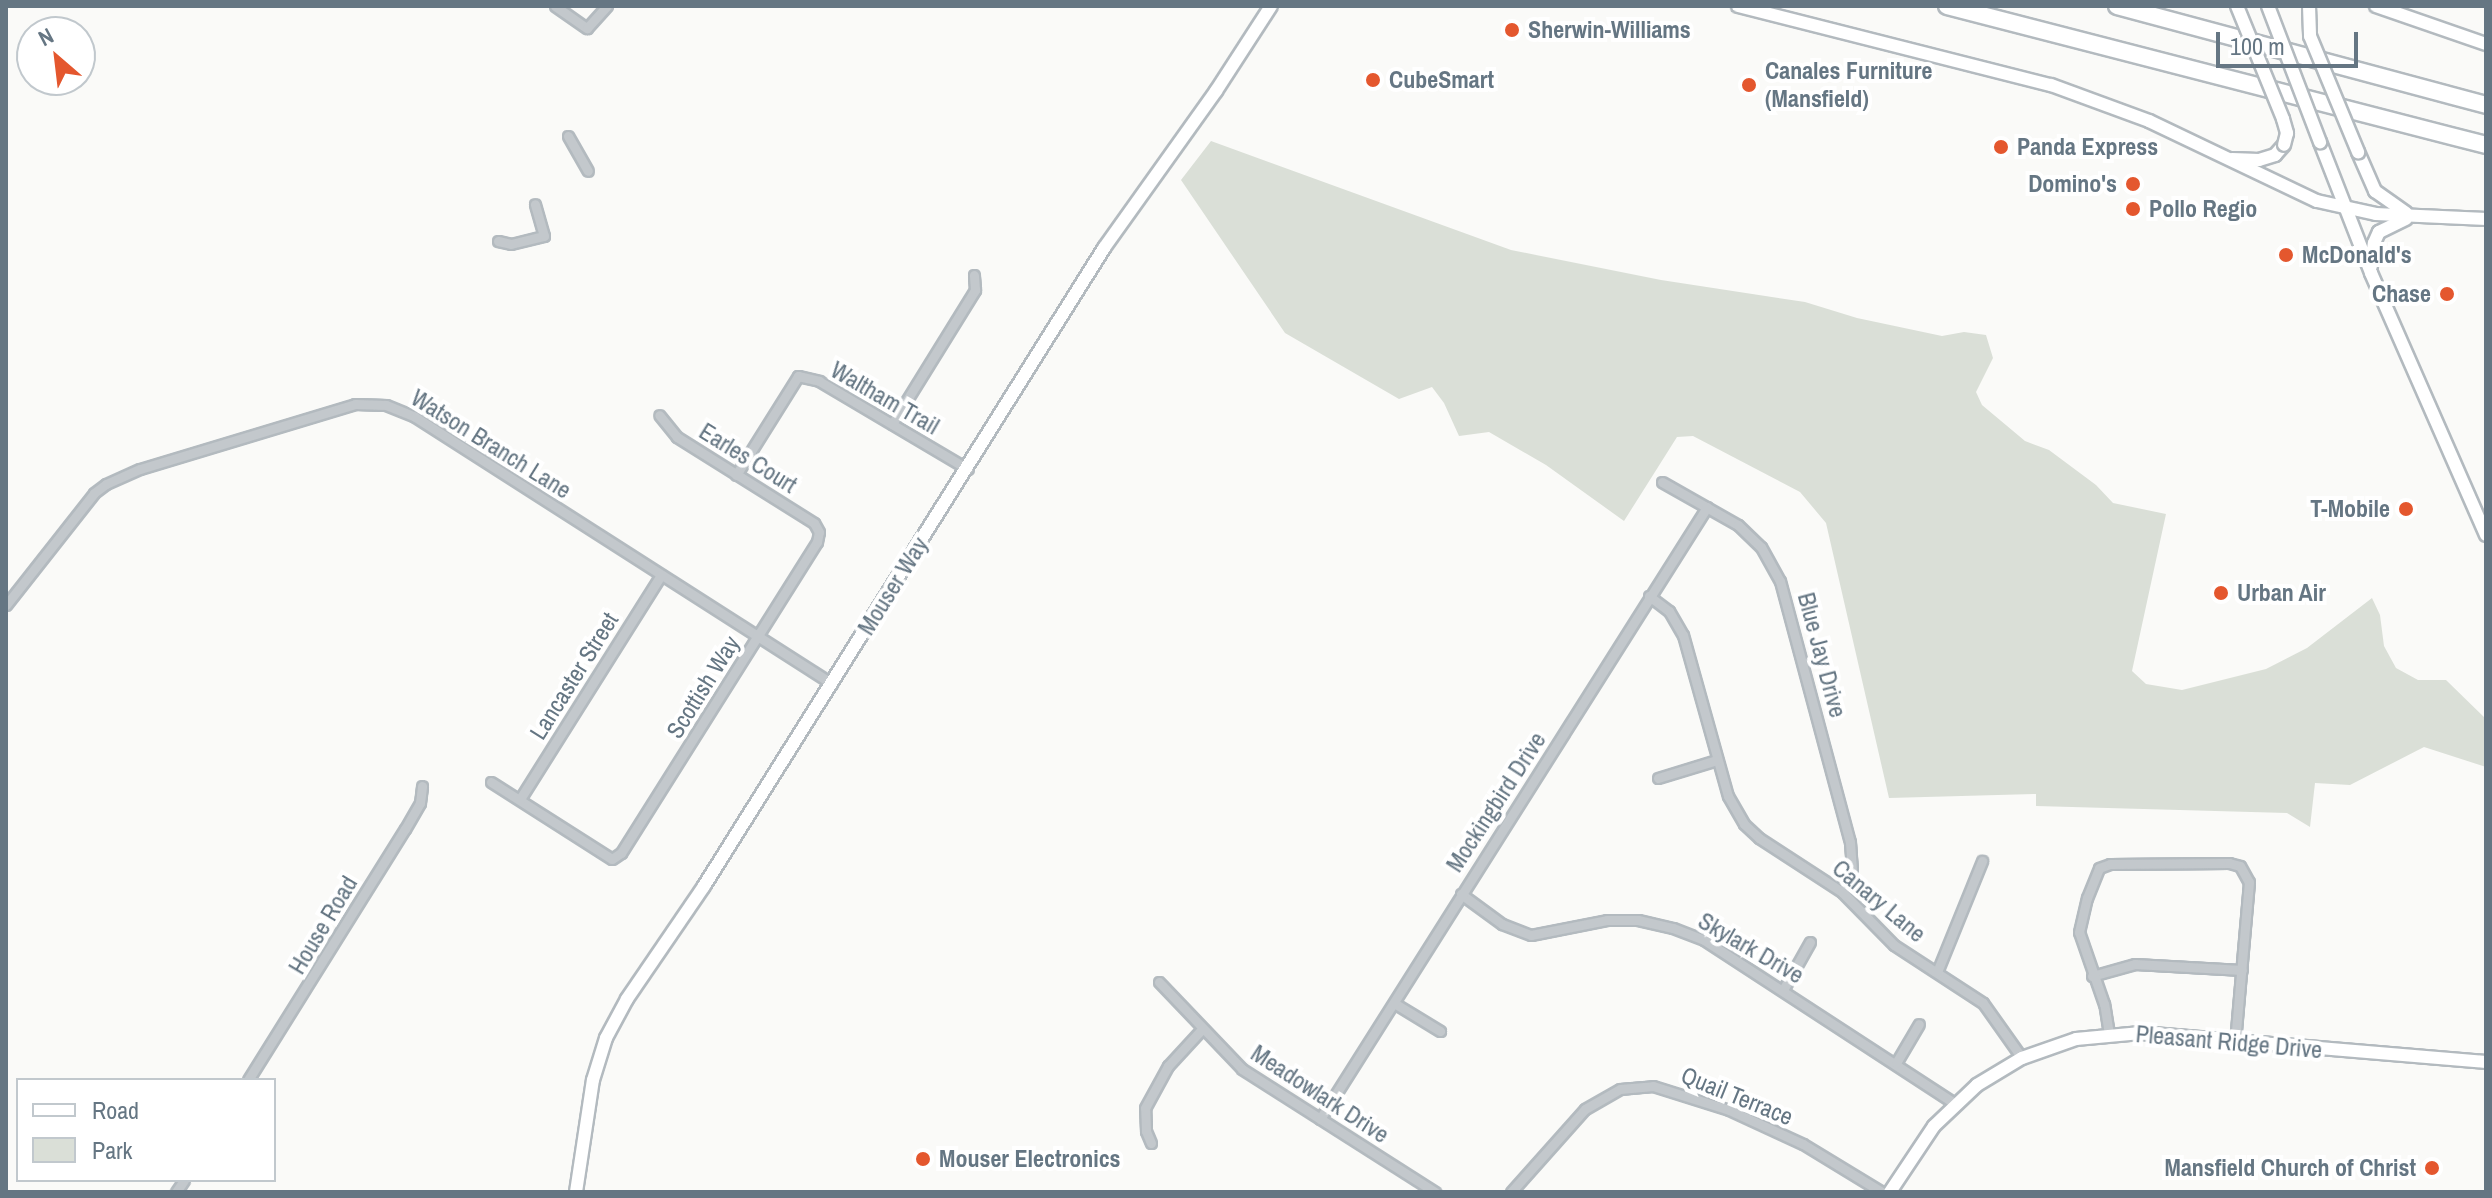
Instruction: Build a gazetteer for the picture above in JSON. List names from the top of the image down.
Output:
{
  "streets": {
    "street": [
      "Waltham Trail",
      "Watson Branch Lane",
      "Earles Court",
      "Mouser Way",
      "Blue Jay Drive",
      "Lancaster Street",
      "Scottish Way",
      "Mockingbird Drive",
      "Canary Lane",
      "House Road",
      "Skylark Drive",
      "Pleasant Ridge Drive",
      "Meadowlark Drive",
      "Quail Terrace"
    ]
  },
  "crossings": [
    ["Waltham Trail", "Earles Court"],
    ["Waltham Trail", "Mouser Way"],
    ["Watson Branch Lane", "Mouser Way"],
    ["Watson Branch Lane", "Lancaster Street"],
    ["Watson Branch Lane", "Scottish Way"],
    ["Earles Court", "Scottish Way"],
    ["Blue Jay Drive", "Mockingbird Drive"],
    ["Blue Jay Drive", "Canary Lane"],
    ["Lancaster Street", "Scottish Way"],
    ["Mockingbird Drive", "Canary Lane"],
    ["Mockingbird Drive", "Skylark Drive"],
    ["Mockingbird Drive", "Meadowlark Drive"],
    ["Canary Lane", "Pleasant Ridge Drive"],
    ["Skylark Drive", "Pleasant Ridge Drive"]
  ],
  "places": [
    "Sherwin-Williams",
    "CubeSmart",
    "Canales Furniture (Mansfield)",
    "Panda Express",
    "Domino's",
    "Pollo Regio",
    "McDonald's",
    "Chase",
    "T-Mobile",
    "Urban Air",
    "Mouser Electronics",
    "Mansfield Church of Christ"
  ],
  "legend": ["Road", "Park"],
  "scale_bar": "100 m",
  "north": "top left"
}
